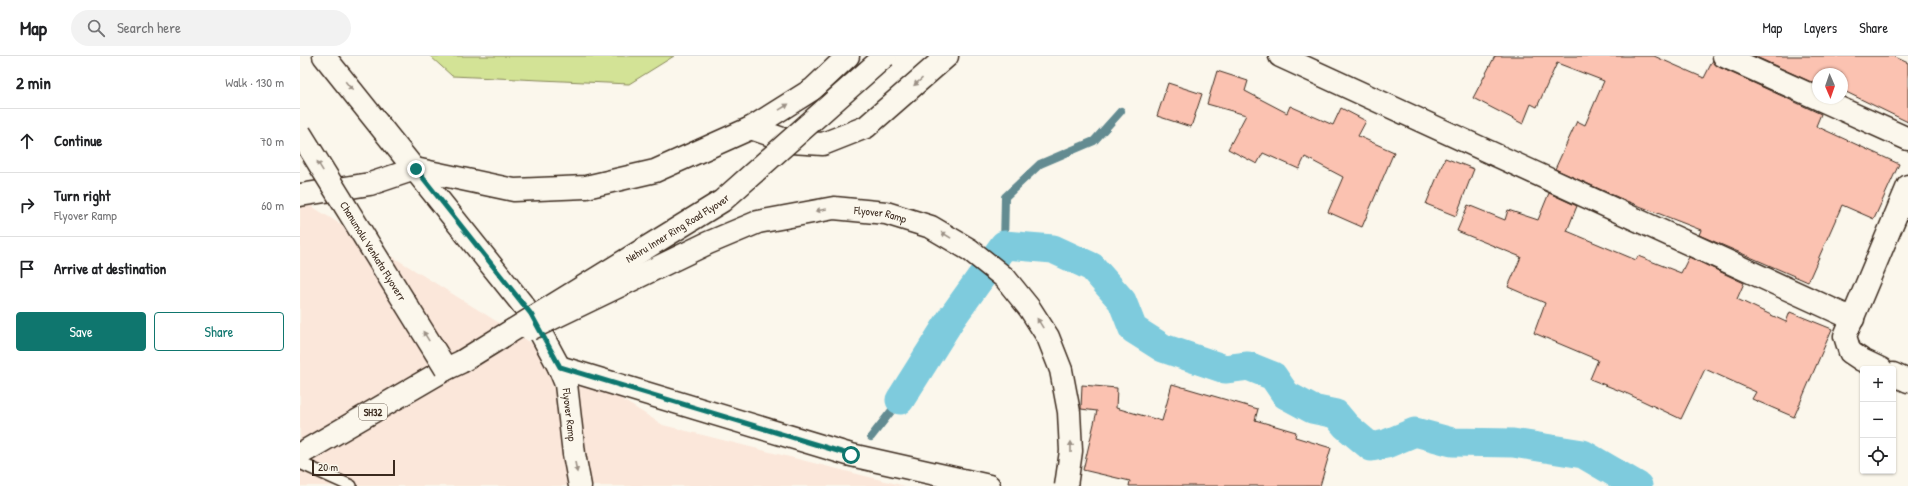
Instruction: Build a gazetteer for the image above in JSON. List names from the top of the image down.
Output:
{
  "streets": {
    "street": [
      "Flyover Ramp",
      "Nehru Inner Ring Road Flyover",
      "Chanumolu Venkata Flyoverr",
      "SH32"
    ]
  },
  "crossings": [
    ["Flyover Ramp", "Nehru Inner Ring Road Flyover"],
    ["Flyover Ramp", "Chanumolu Venkata Flyoverr"],
    ["Flyover Ramp", "SH32"],
    ["Nehru Inner Ring Road Flyover", "Chanumolu Venkata Flyoverr"],
    ["Nehru Inner Ring Road Flyover", "SH32"],
    ["Chanumolu Venkata Flyoverr", "SH32"]
  ],
  "one_way": ["Chanumolu Venkata Flyoverr"],
  "scale_bar": "20 m",
  "north": "bottom",
  "page": {
    "header": "Map",
    "search": "Search here",
    "nav": ["Map", "Layers", "Share"],
    "heading": ["2 min", "Walk · 130 m"],
    "list": [
      ["Continue", "70 m"],
      ["Turn right", "Flyover Ramp", "60 m"],
      "Arrive at destination"
    ],
    "buttons": ["Save", "Share"],
    "map_buttons": ["+", "−"],
    "scale": "20 m"
  }
}
